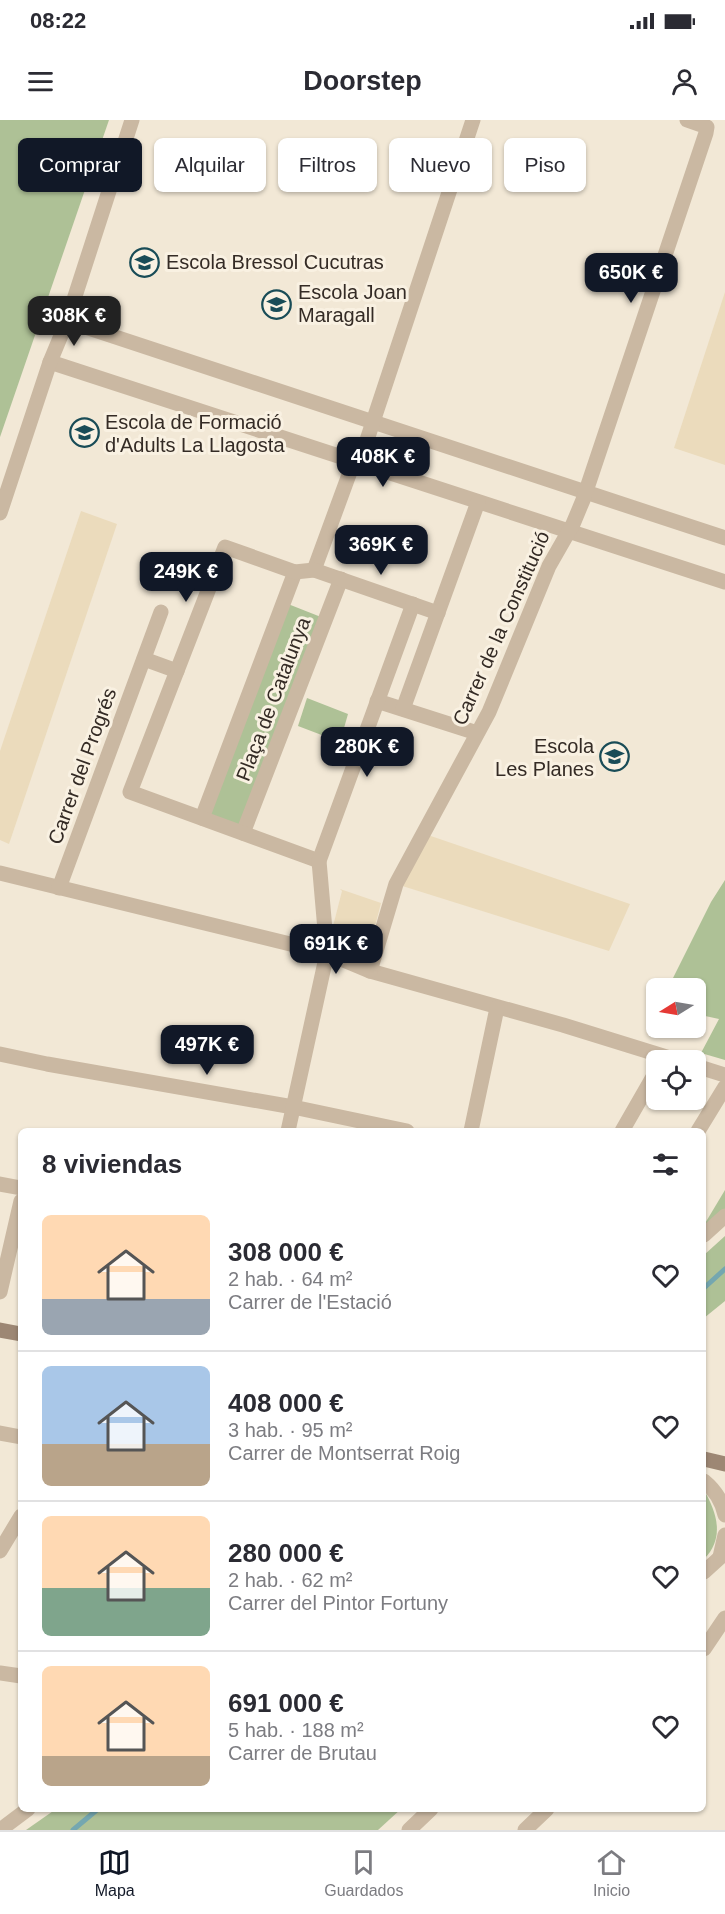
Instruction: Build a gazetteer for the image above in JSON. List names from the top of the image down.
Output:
{
  "streets": {
    "street": ["Carrer de la Constitució", "Plaça de Catalunya", "Carrer del Progrés"]
  },
  "places": {
    "school or university": [
      "Escola Bressol Cucutras",
      "Escola Joan Maragall",
      "Escola de Formació d'Adults La Llagosta",
      "Escola Les Planes"
    ]
  },
  "north": "left",
  "page": {
    "status": "08:22",
    "header": "Doorstep",
    "chip": [
      "Comprar",
      "Alquilar",
      "Filtros",
      "Nuevo",
      "Piso"
    ],
    "price": [
      "650K €",
      "308K €",
      "408K €",
      "369K €",
      "249K €",
      "280K €",
      "691K €",
      "497K €"
    ],
    "heading": "8 viviendas",
    "list": [
      {
        "name": "308 000 €",
        "note": "2 hab. · 64 m² · Carrer de l'Estació"
      },
      {
        "name": "408 000 €",
        "note": "3 hab. · 95 m² · Carrer de Montserrat Roig"
      },
      {
        "name": "280 000 €",
        "note": "2 hab. · 62 m² · Carrer del Pintor Fortuny"
      },
      {
        "name": "691 000 €",
        "note": "5 hab. · 188 m² · Carrer de Brutau"
      }
    ],
    "tabs": ["Mapa", "Guardados", "Inicio"]
  }
}
